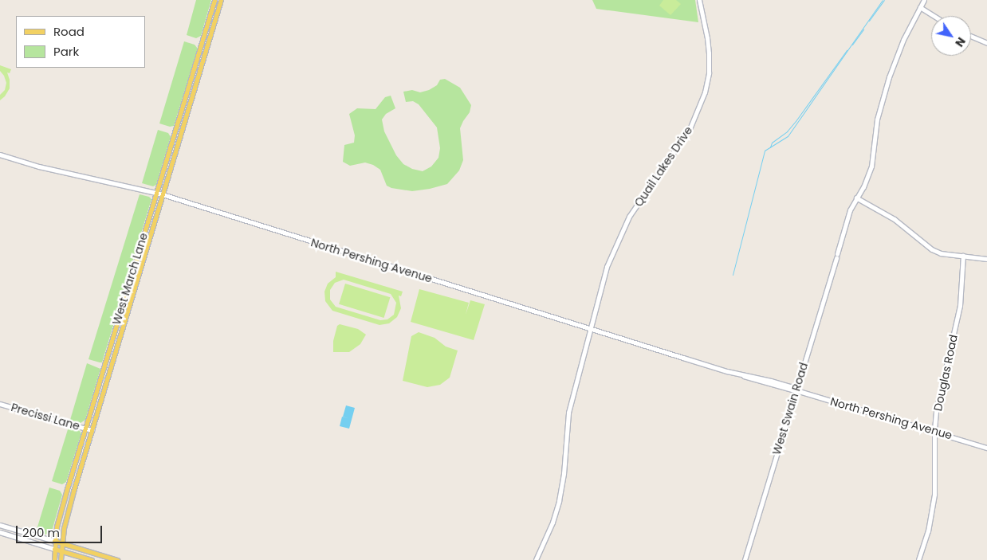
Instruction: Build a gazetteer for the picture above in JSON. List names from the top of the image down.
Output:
{
  "streets": {
    "main road": [
      "Quail Lakes Drive",
      "North Pershing Avenue",
      "West March Lane",
      "Douglas Road",
      "West Swain Road",
      "Precissi Lane"
    ]
  },
  "crossings": [
    ["Quail Lakes Drive", "North Pershing Avenue"],
    ["North Pershing Avenue", "West March Lane"],
    ["North Pershing Avenue", "Douglas Road"],
    ["North Pershing Avenue", "West Swain Road"],
    ["West March Lane", "Precissi Lane"]
  ],
  "legend": ["Road", "Park"],
  "scale_bar": "200 m",
  "north": "bottom right"
}
